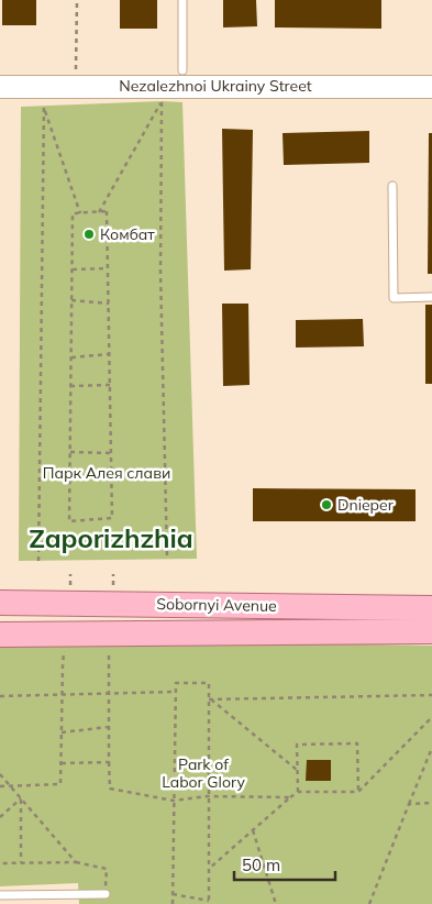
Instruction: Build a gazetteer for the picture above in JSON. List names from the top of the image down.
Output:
{
  "streets": {
    "main road": ["Sobornyi Avenue"],
    "street": ["Nezalezhnoi Ukrainy Street"]
  },
  "districts": ["Zaporizhzhia"],
  "parks": ["Парк Алея слави", "Park of Labor Glory"],
  "places": ["Комбат", "Dnieper"],
  "scale_bar": "50 m"
}
